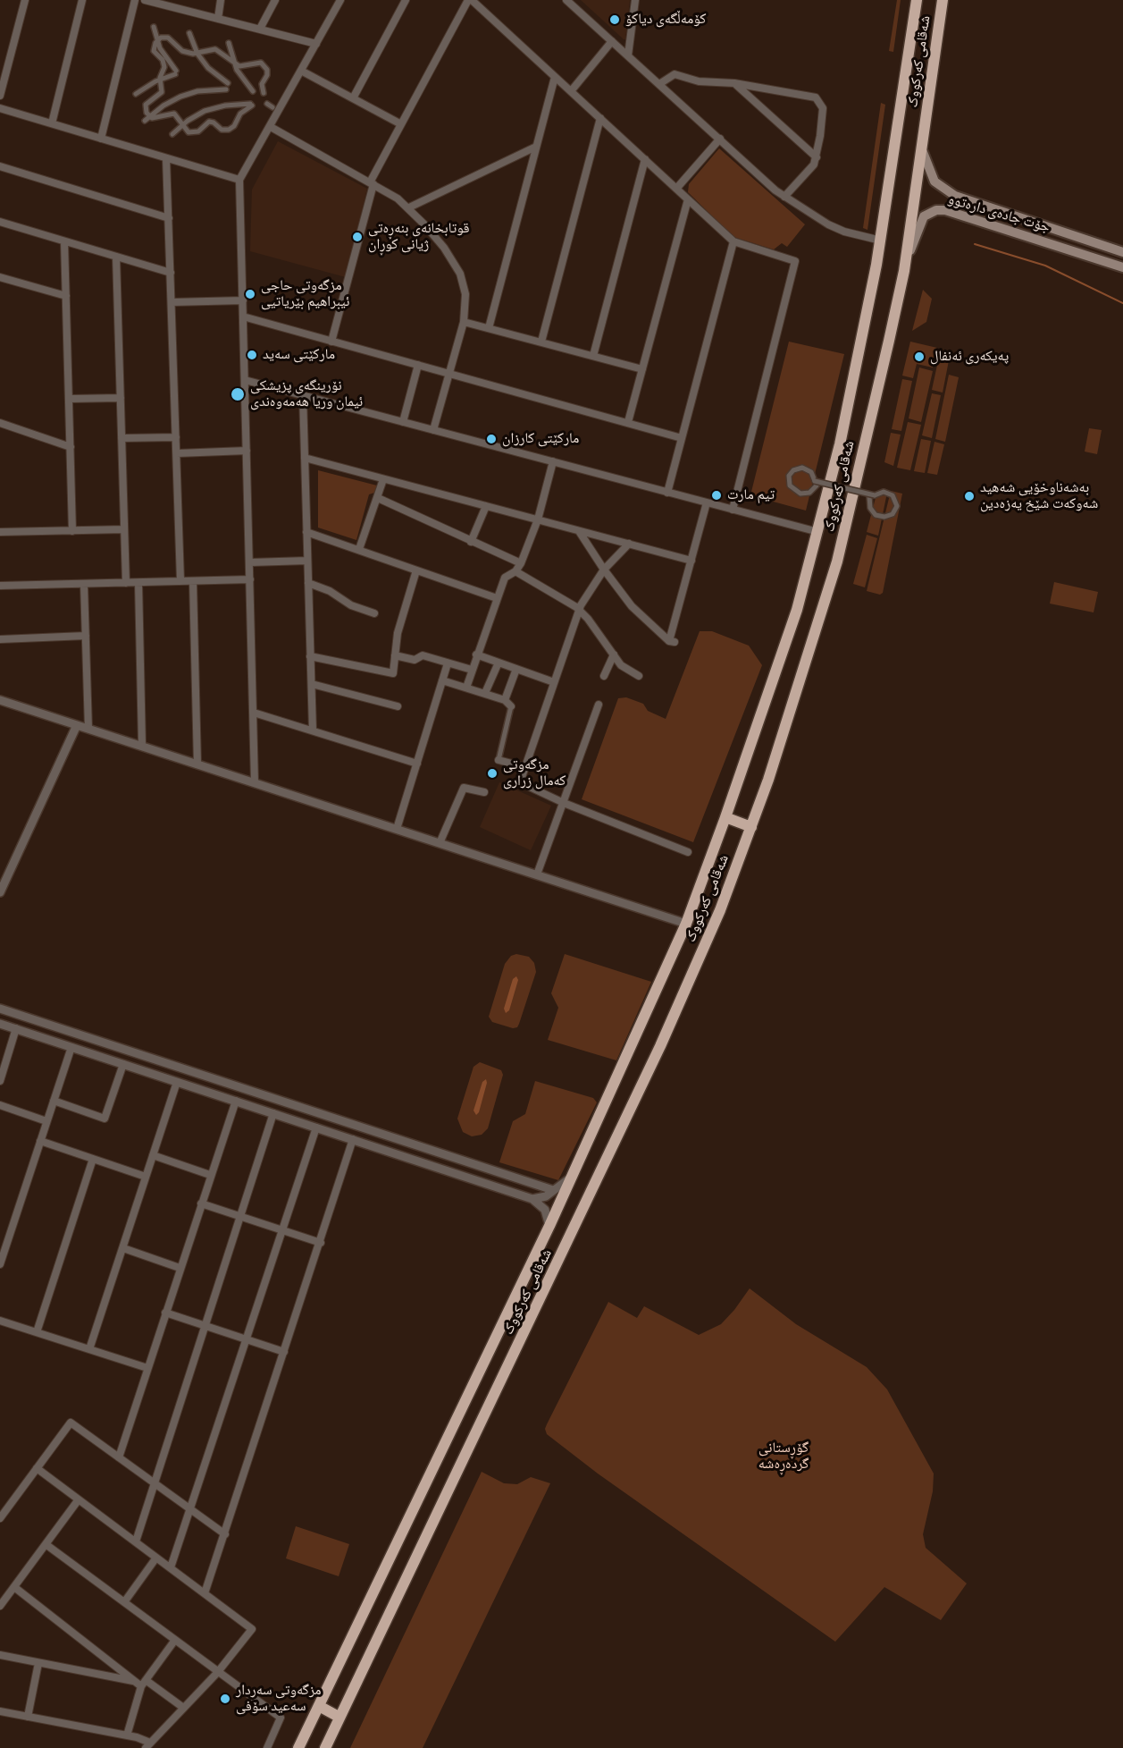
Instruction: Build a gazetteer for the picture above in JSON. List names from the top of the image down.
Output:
{
  "streets": {
    "highway": ["شەقامی کەرکووک"],
    "main road": ["جۆت جادەی دارەتوو"]
  },
  "crossings": [
    ["شەقامی کەرکووک", "جۆت جادەی دارەتوو"]
  ],
  "parks": ["گۆڕستانی گردەڕەشە"],
  "places": [
    "کۆمەڵگەی دیاکۆ",
    "قوتابخانەی بنەڕەتی ژیانی کوڕان",
    "مزگەوتی حاجی ئیبراهیم بێریاتیی",
    "مارکێتی سەید",
    "پەیکەری ئەنفال",
    "نۆرینگەی پزیشکی ئیمان وریا هەمەوەندی",
    "مارکێتی کارزان",
    "تیم مارت",
    "بەشەناوخۆیی شەهید شەوکەت شێخ یەزەدین",
    "مزگەوتی کەمال زراری",
    "مزگەوتی سەردار سەعید سۆفی"
  ]
}
